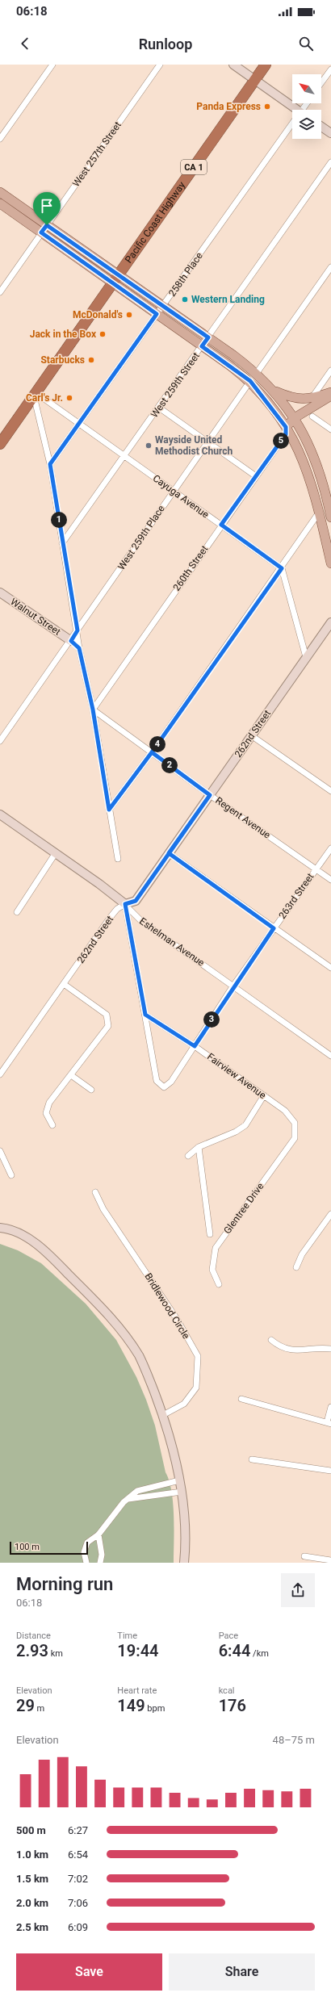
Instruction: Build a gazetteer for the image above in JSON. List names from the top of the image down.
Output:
{
  "streets": {
    "highway": ["CA 1", "Pacific Coast Highway"],
    "street": [
      "West 257th Street",
      "258th Place",
      "West 259th Street",
      "Cayuga Avenue",
      "West 259th Place",
      "260th Street",
      "Walnut Street",
      "262nd Street",
      "Regent Avenue",
      "263rd Street",
      "Eshelman Avenue",
      "Fairview Avenue",
      "Glentree Drive",
      "Bridlewood Circle"
    ]
  },
  "crossings": [
    ["Pacific Coast Highway", "Cayuga Avenue"],
    ["258th Place", "Cayuga Avenue"],
    ["West 259th Street", "Cayuga Avenue"],
    ["Cayuga Avenue", "West 259th Place"],
    ["Cayuga Avenue", "260th Street"],
    ["West 259th Place", "Walnut Street"],
    ["260th Street", "Regent Avenue"],
    ["262nd Street", "Regent Avenue"],
    ["262nd Street", "Eshelman Avenue"],
    ["Regent Avenue", "263rd Street"],
    ["263rd Street", "Eshelman Avenue"],
    ["263rd Street", "Fairview Avenue"],
    ["Fairview Avenue", "Glentree Drive"]
  ],
  "places": [
    "Panda Express",
    "Western Landing",
    "McDonald's",
    "Jack in the Box",
    "Starbucks",
    "Carl's Jr.",
    "Wayside United Methodist Church"
  ],
  "scale_bar": "100 m",
  "north": "top left",
  "page": {
    "status": "06:18",
    "header": "Runloop",
    "pins": [
      "5",
      "1",
      "4",
      "2",
      "3"
    ],
    "scale": "100 m",
    "heading": ["Morning run", "06:18"],
    "stats": [
      ["Distance", "2.93 km"],
      ["Time", "19:44"],
      ["Pace", "6:44 /km"],
      ["Elevation", "29 m"],
      ["Heart rate", "149 bpm"],
      ["kcal", "176"]
    ],
    "chart": ["Elevation", "48–75 m"],
    "list": [
      {
        "name": "500 m",
        "note": "6:27"
      },
      {
        "name": "1.0 km",
        "note": "6:54"
      },
      {
        "name": "1.5 km",
        "note": "7:02"
      },
      {
        "name": "2.0 km",
        "note": "7:06"
      },
      {
        "name": "2.5 km",
        "note": "6:09"
      }
    ],
    "buttons": ["Save", "Share"]
  }
}
